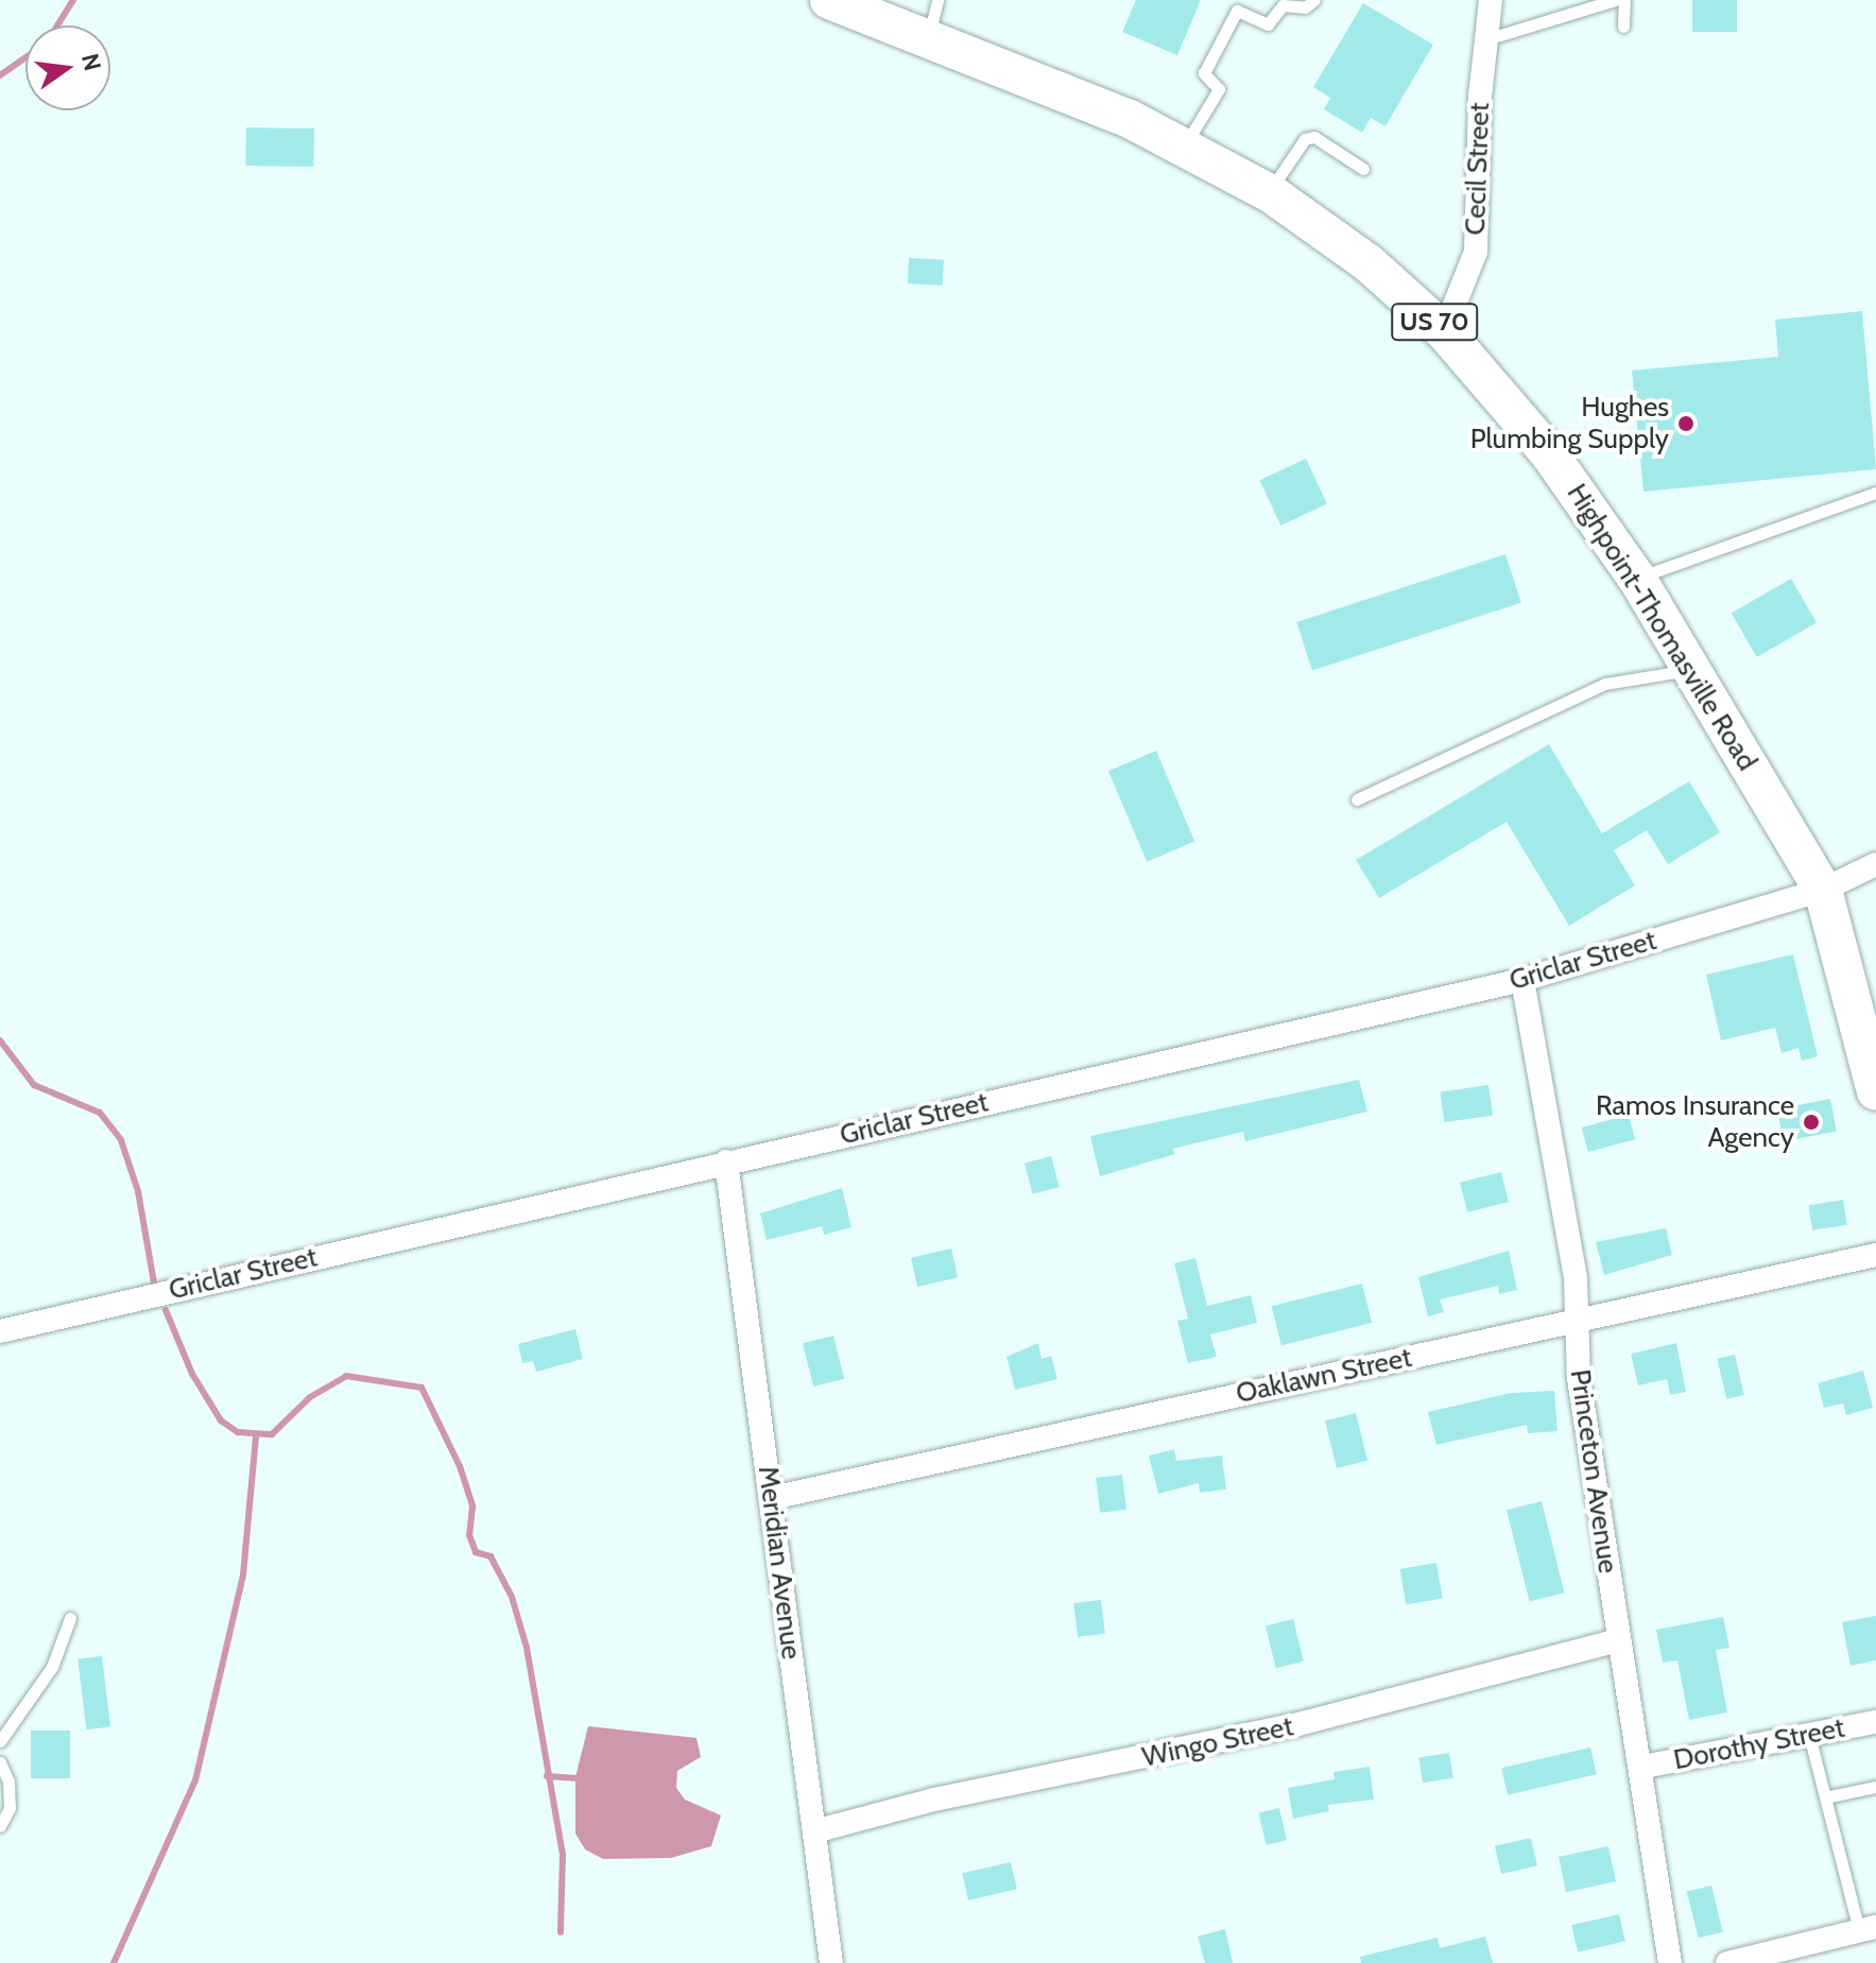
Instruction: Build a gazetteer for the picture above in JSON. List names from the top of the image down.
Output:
{
  "streets": {
    "main road": ["US 70", "Highpoint-Thomasville Road"],
    "street": [
      "Cecil Street",
      "Griclar Street",
      "Oaklawn Street",
      "Princeton Avenue",
      "Meridian Avenue",
      "Wingo Street",
      "Dorothy Street"
    ]
  },
  "crossings": [
    ["Cecil Street", "Highpoint-Thomasville Road"],
    ["US 70", "Highpoint-Thomasville Road"],
    ["US 70", "Griclar Street"],
    ["Highpoint-Thomasville Road", "Griclar Street"],
    ["Griclar Street", "Princeton Avenue"],
    ["Griclar Street", "Meridian Avenue"],
    ["Oaklawn Street", "Princeton Avenue"],
    ["Oaklawn Street", "Meridian Avenue"],
    ["Princeton Avenue", "Wingo Street"],
    ["Princeton Avenue", "Dorothy Street"],
    ["Meridian Avenue", "Wingo Street"]
  ],
  "places": ["Hughes Plumbing Supply", "Ramos Insurance Agency"],
  "north": "right"
}
